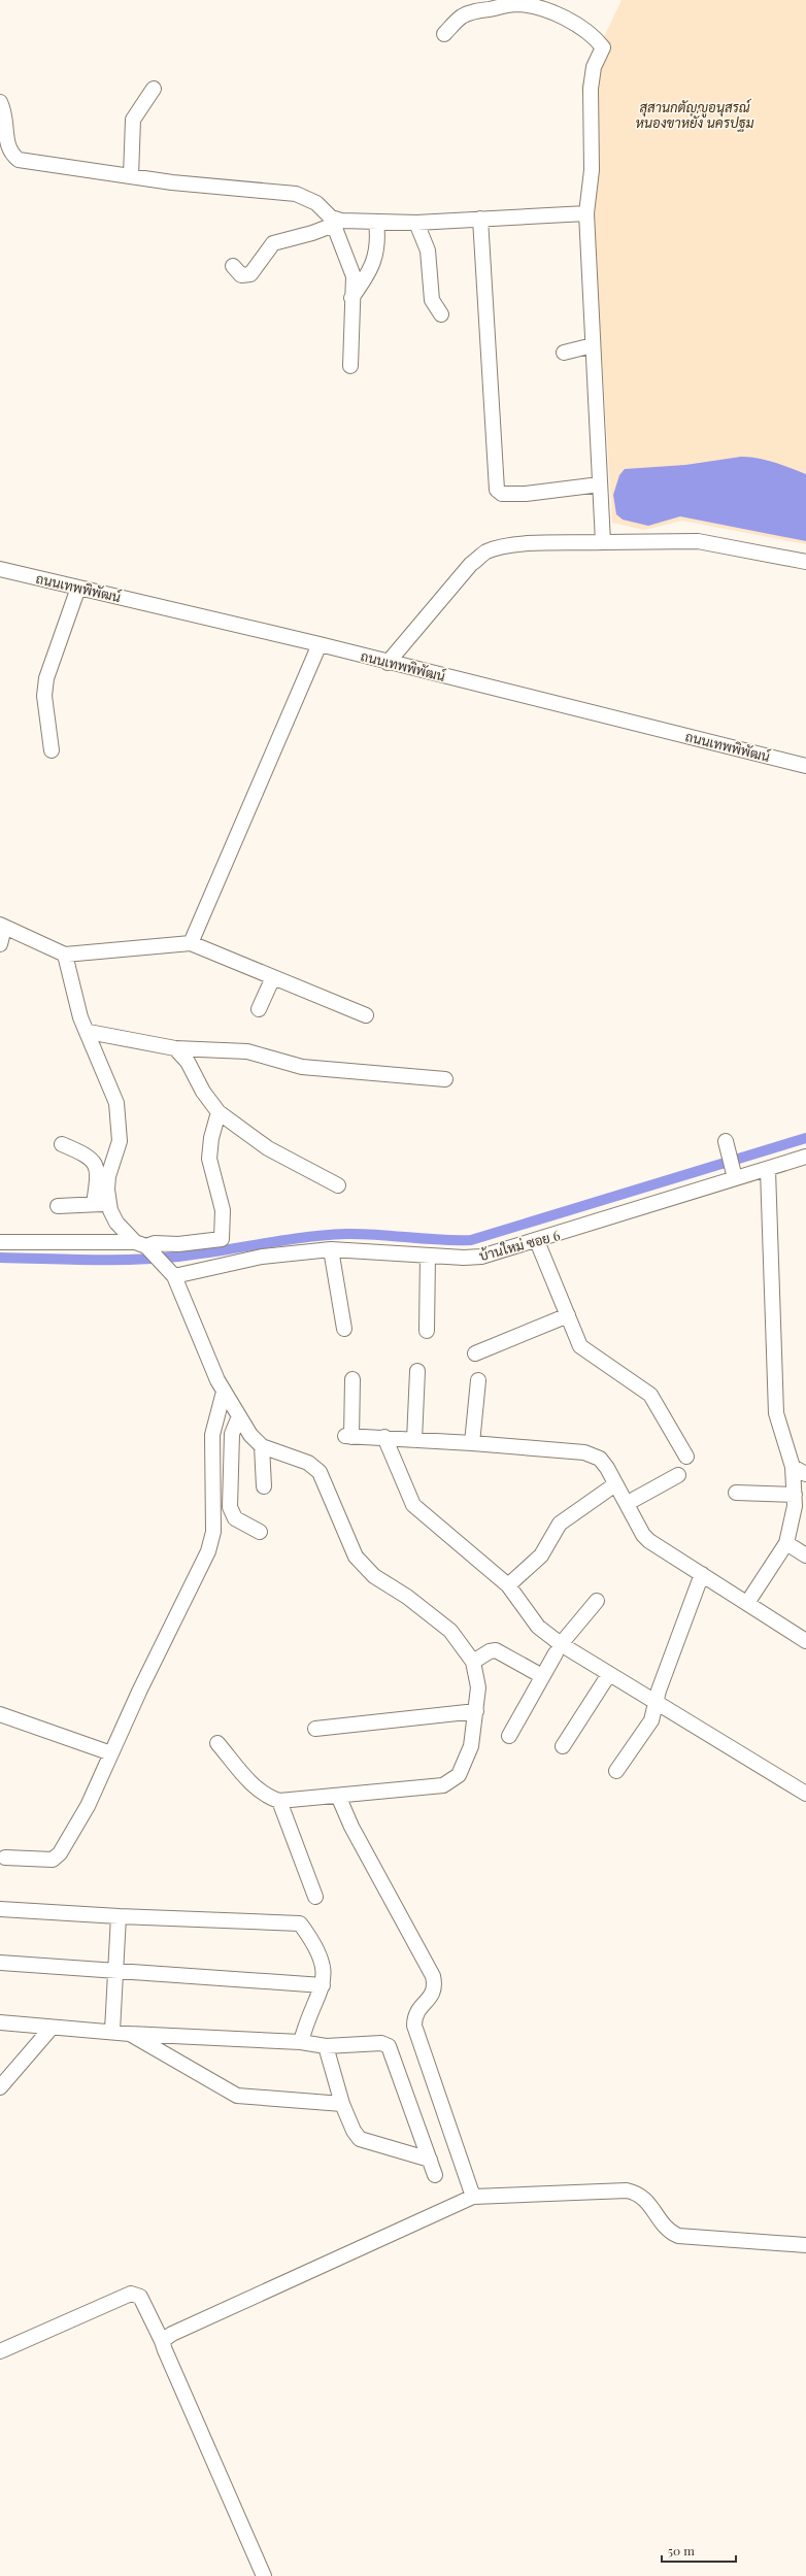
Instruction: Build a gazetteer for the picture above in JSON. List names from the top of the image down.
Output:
{
  "streets": {
    "street": ["ถนนเทพพิพัฒน์", "บ้านใหม่ ซอย 6"]
  },
  "parks": ["สุสานกตัญญูอนุสรณ์ หนองขาหยั่ง นครปฐม"],
  "scale_bar": "50 m"
}
